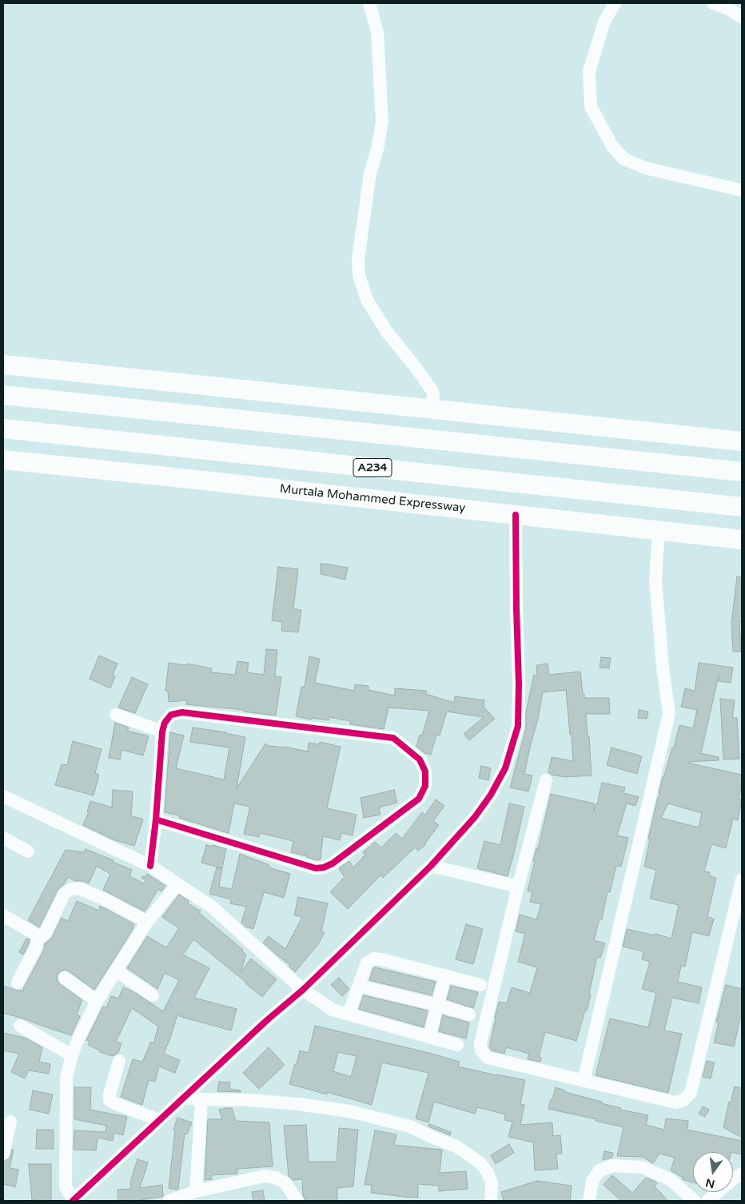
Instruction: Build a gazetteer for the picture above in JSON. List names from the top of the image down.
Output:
{
  "streets": {
    "highway": ["A234", "Murtala Mohammed Expressway"]
  },
  "north": "bottom"
}
